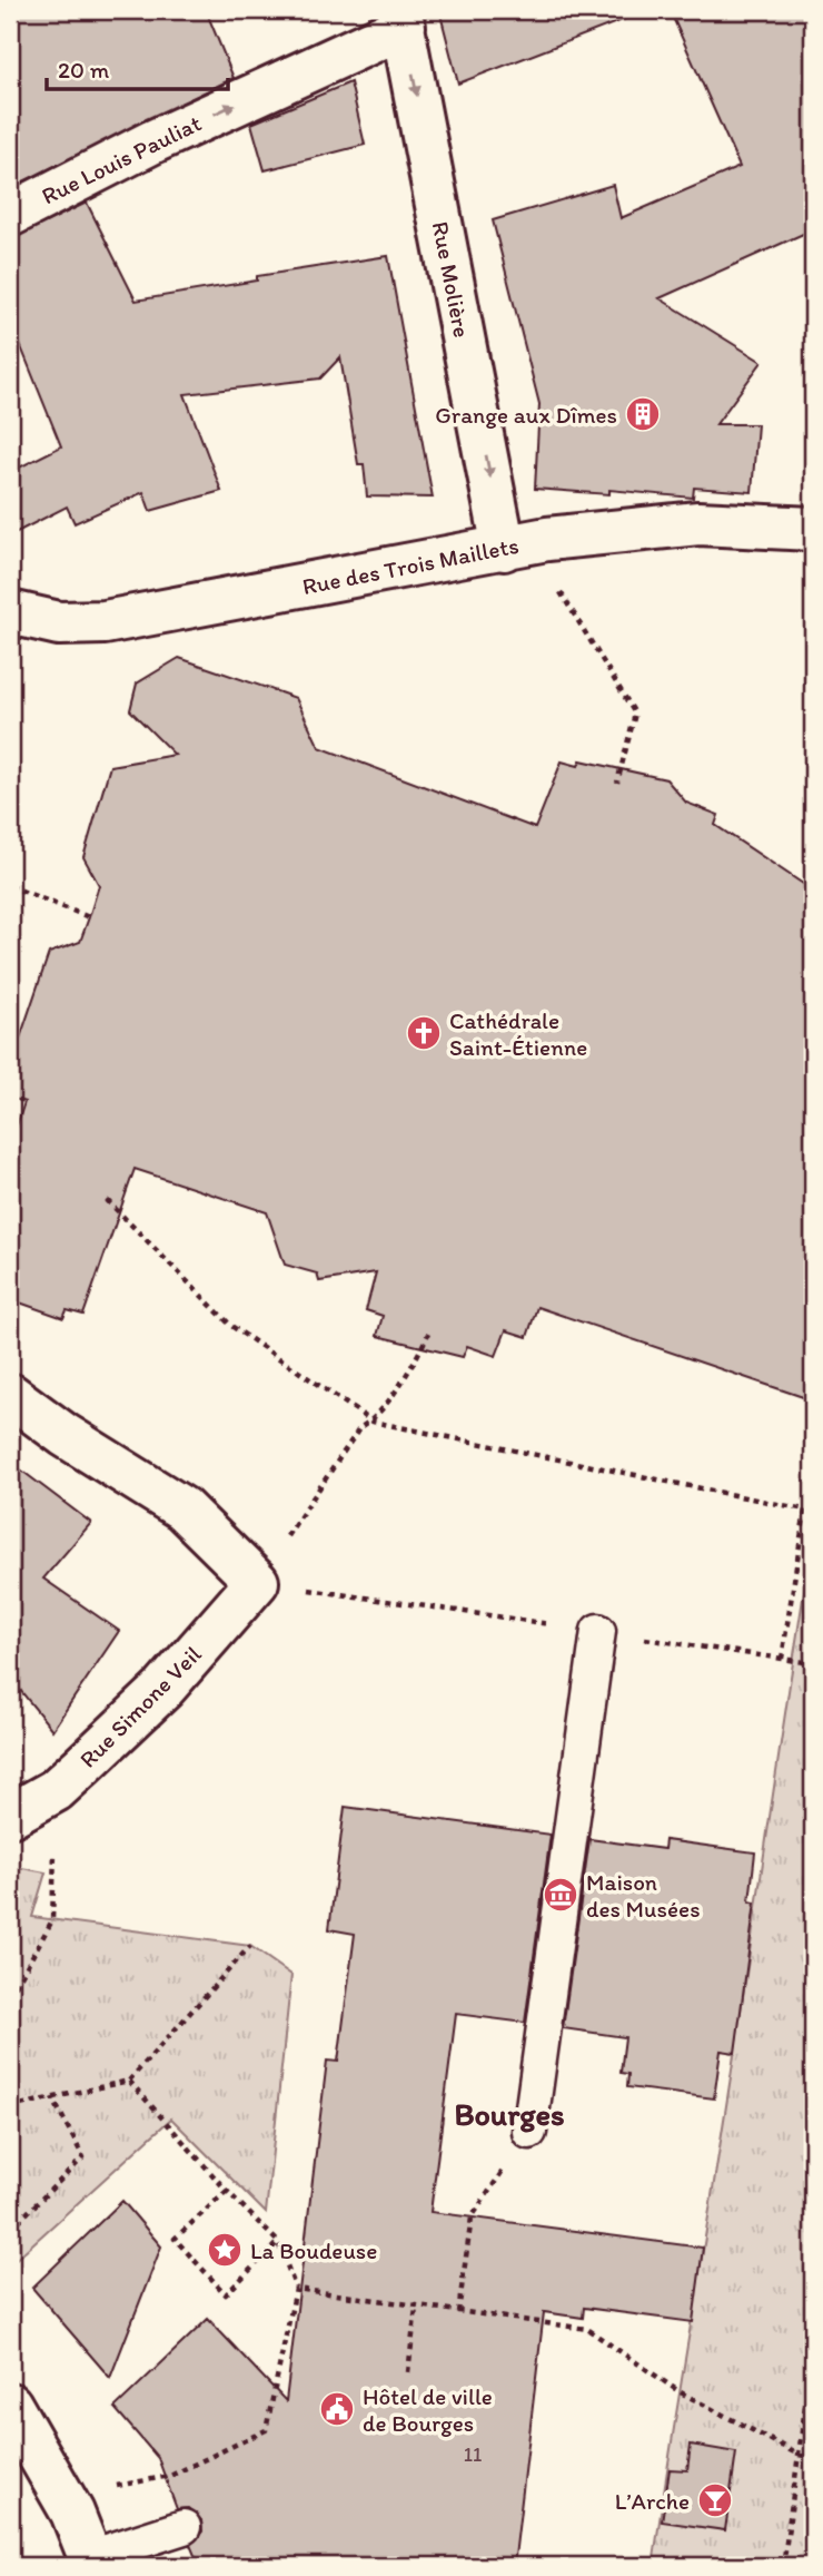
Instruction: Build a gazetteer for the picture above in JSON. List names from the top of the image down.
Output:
{
  "streets": {
    "street": [
      "Rue Louis Pauliat",
      "Rue Molière",
      "Rue des Trois Maillets",
      "Rue Simone Veil"
    ]
  },
  "crossings": [
    ["Rue Louis Pauliat", "Rue Molière"],
    ["Rue Molière", "Rue des Trois Maillets"]
  ],
  "one_way": ["Rue Louis Pauliat", "Rue Molière"],
  "districts": ["Bourges"],
  "places": {
    "building": ["Grange aux Dîmes"],
    "church": ["Cathédrale Saint-Étienne"],
    "museum": ["Maison des Musées"],
    "place": ["La Boudeuse"],
    "public building": ["Hôtel de ville de Bourges"],
    "bar": ["L’Arche"]
  },
  "house_numbers": ["11"],
  "scale_bar": "20 m"
}
